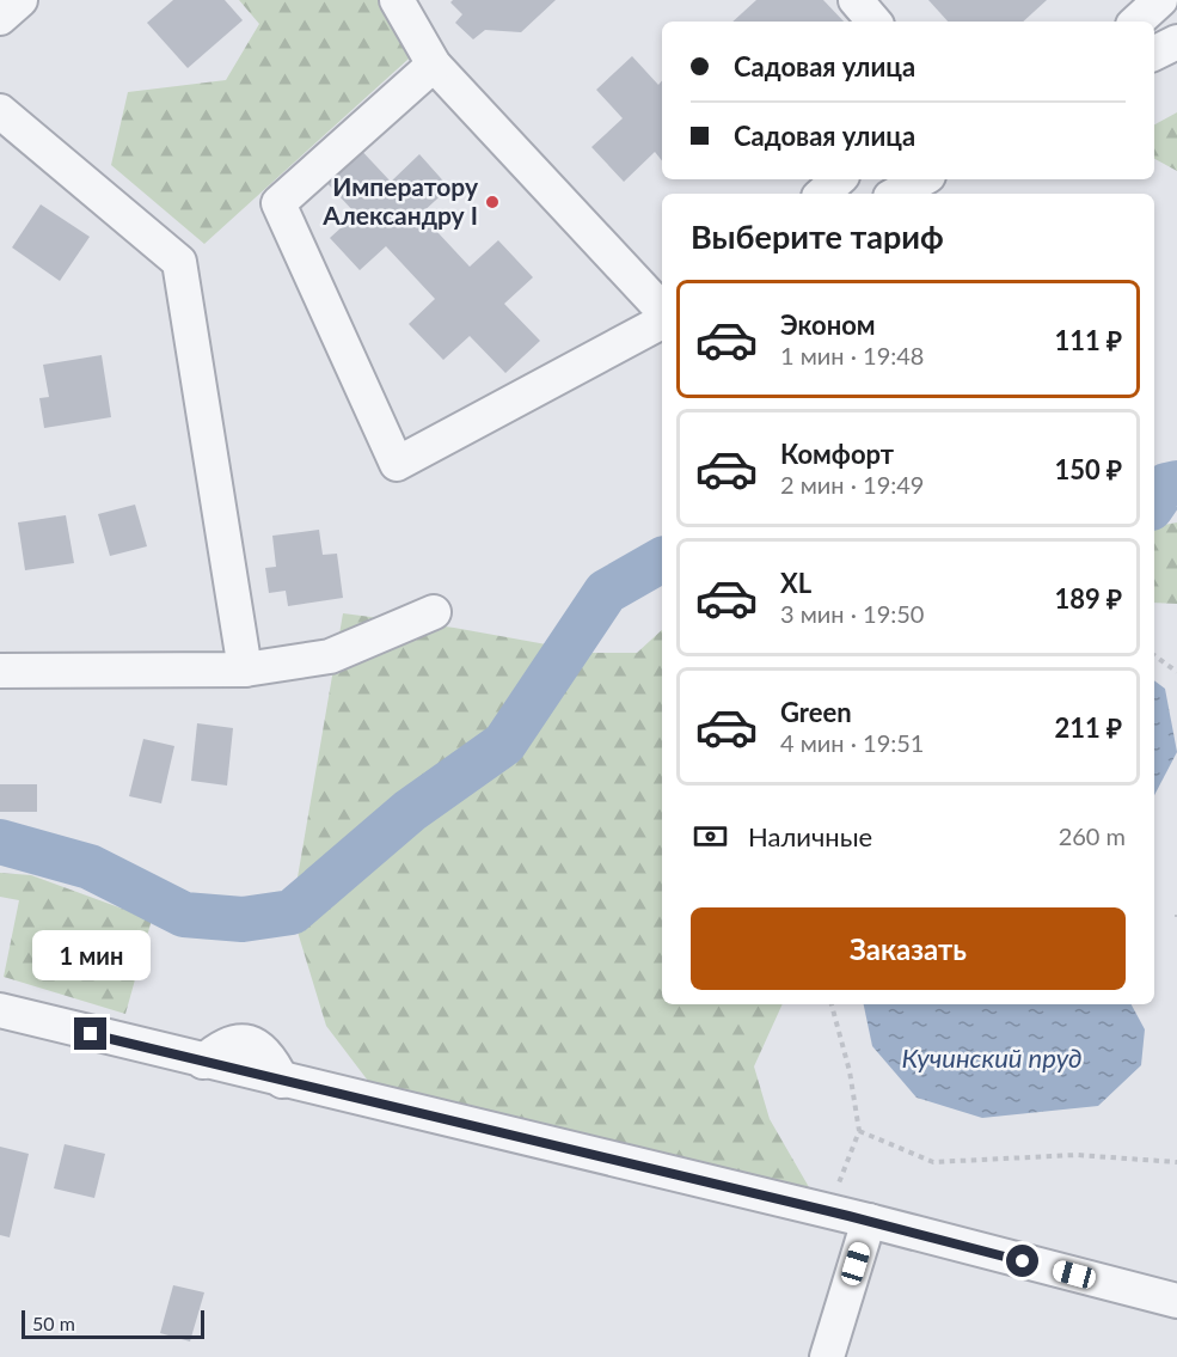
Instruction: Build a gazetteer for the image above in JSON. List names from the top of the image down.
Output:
{
  "water": ["Кучинский пруд"],
  "places": ["Императору Александру I"],
  "scale_bar": "50 m",
  "page": {
    "banner": ["Садовая улица", "Садовая улица"],
    "heading": "Выберите тариф",
    "list": [
      {
        "name": "Эконом",
        "note": "1 мин · 19:48",
        "value": "111 ₽"
      },
      {
        "name": "Комфорт",
        "note": "2 мин · 19:49",
        "value": "150 ₽"
      },
      {
        "name": "XL",
        "note": "3 мин · 19:50",
        "value": "189 ₽"
      },
      {
        "name": "Green",
        "note": "4 мин · 19:51",
        "value": "211 ₽"
      }
    ],
    "pay": ["Наличные", "260 m"],
    "buttons": "Заказать",
    "bubble": "1 мин",
    "scale": "50 m"
  }
}
